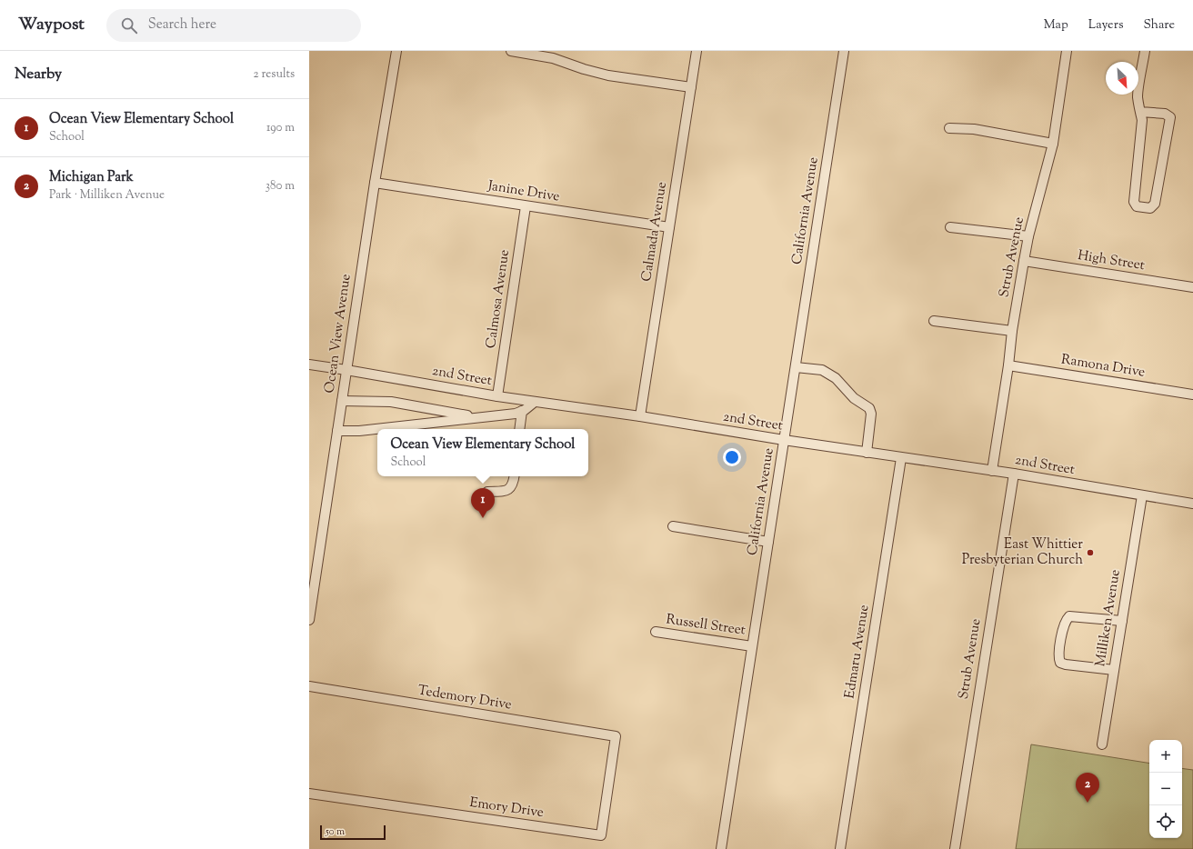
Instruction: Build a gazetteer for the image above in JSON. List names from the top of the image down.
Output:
{
  "streets": {
    "street": [
      "Janine Drive",
      "California Avenue",
      "Calmada Avenue",
      "Strub Avenue",
      "High Street",
      "Calmosa Avenue",
      "Ocean View Avenue",
      "Ramona Drive",
      "2nd Street",
      "Milliken Avenue",
      "Russell Street",
      "Edmaru Avenue",
      "Tedemory Drive",
      "Emory Drive"
    ]
  },
  "crossings": [
    ["Janine Drive", "Calmada Avenue"],
    ["Janine Drive", "Calmosa Avenue"],
    ["Janine Drive", "Ocean View Avenue"],
    ["California Avenue", "2nd Street"],
    ["California Avenue", "Russell Street"],
    ["Calmada Avenue", "2nd Street"],
    ["Strub Avenue", "High Street"],
    ["Strub Avenue", "Ramona Drive"],
    ["Strub Avenue", "2nd Street"],
    ["Calmosa Avenue", "2nd Street"],
    ["Ocean View Avenue", "2nd Street"],
    ["2nd Street", "Milliken Avenue"],
    ["2nd Street", "Edmaru Avenue"],
    ["Tedemory Drive", "Emory Drive"]
  ],
  "places": ["East Whittier Presbyterian Church"],
  "scale_bar": "50 m",
  "north": "bottom right",
  "page": {
    "header": "Waypost",
    "search": "Search here",
    "nav": ["Map", "Layers", "Share"],
    "heading": ["Nearby", "2 results"],
    "list": [
      {
        "mark": "1",
        "name": "Ocean View Elementary School",
        "note": "School",
        "value": "190 m"
      },
      {
        "mark": "2",
        "name": "Michigan Park",
        "note": "Park · Milliken Avenue",
        "value": "380 m"
      }
    ],
    "popup": ["Ocean View Elementary School", "School"],
    "pins": ["1", "2"],
    "map_buttons": ["+", "−"],
    "scale": "50 m"
  }
}
